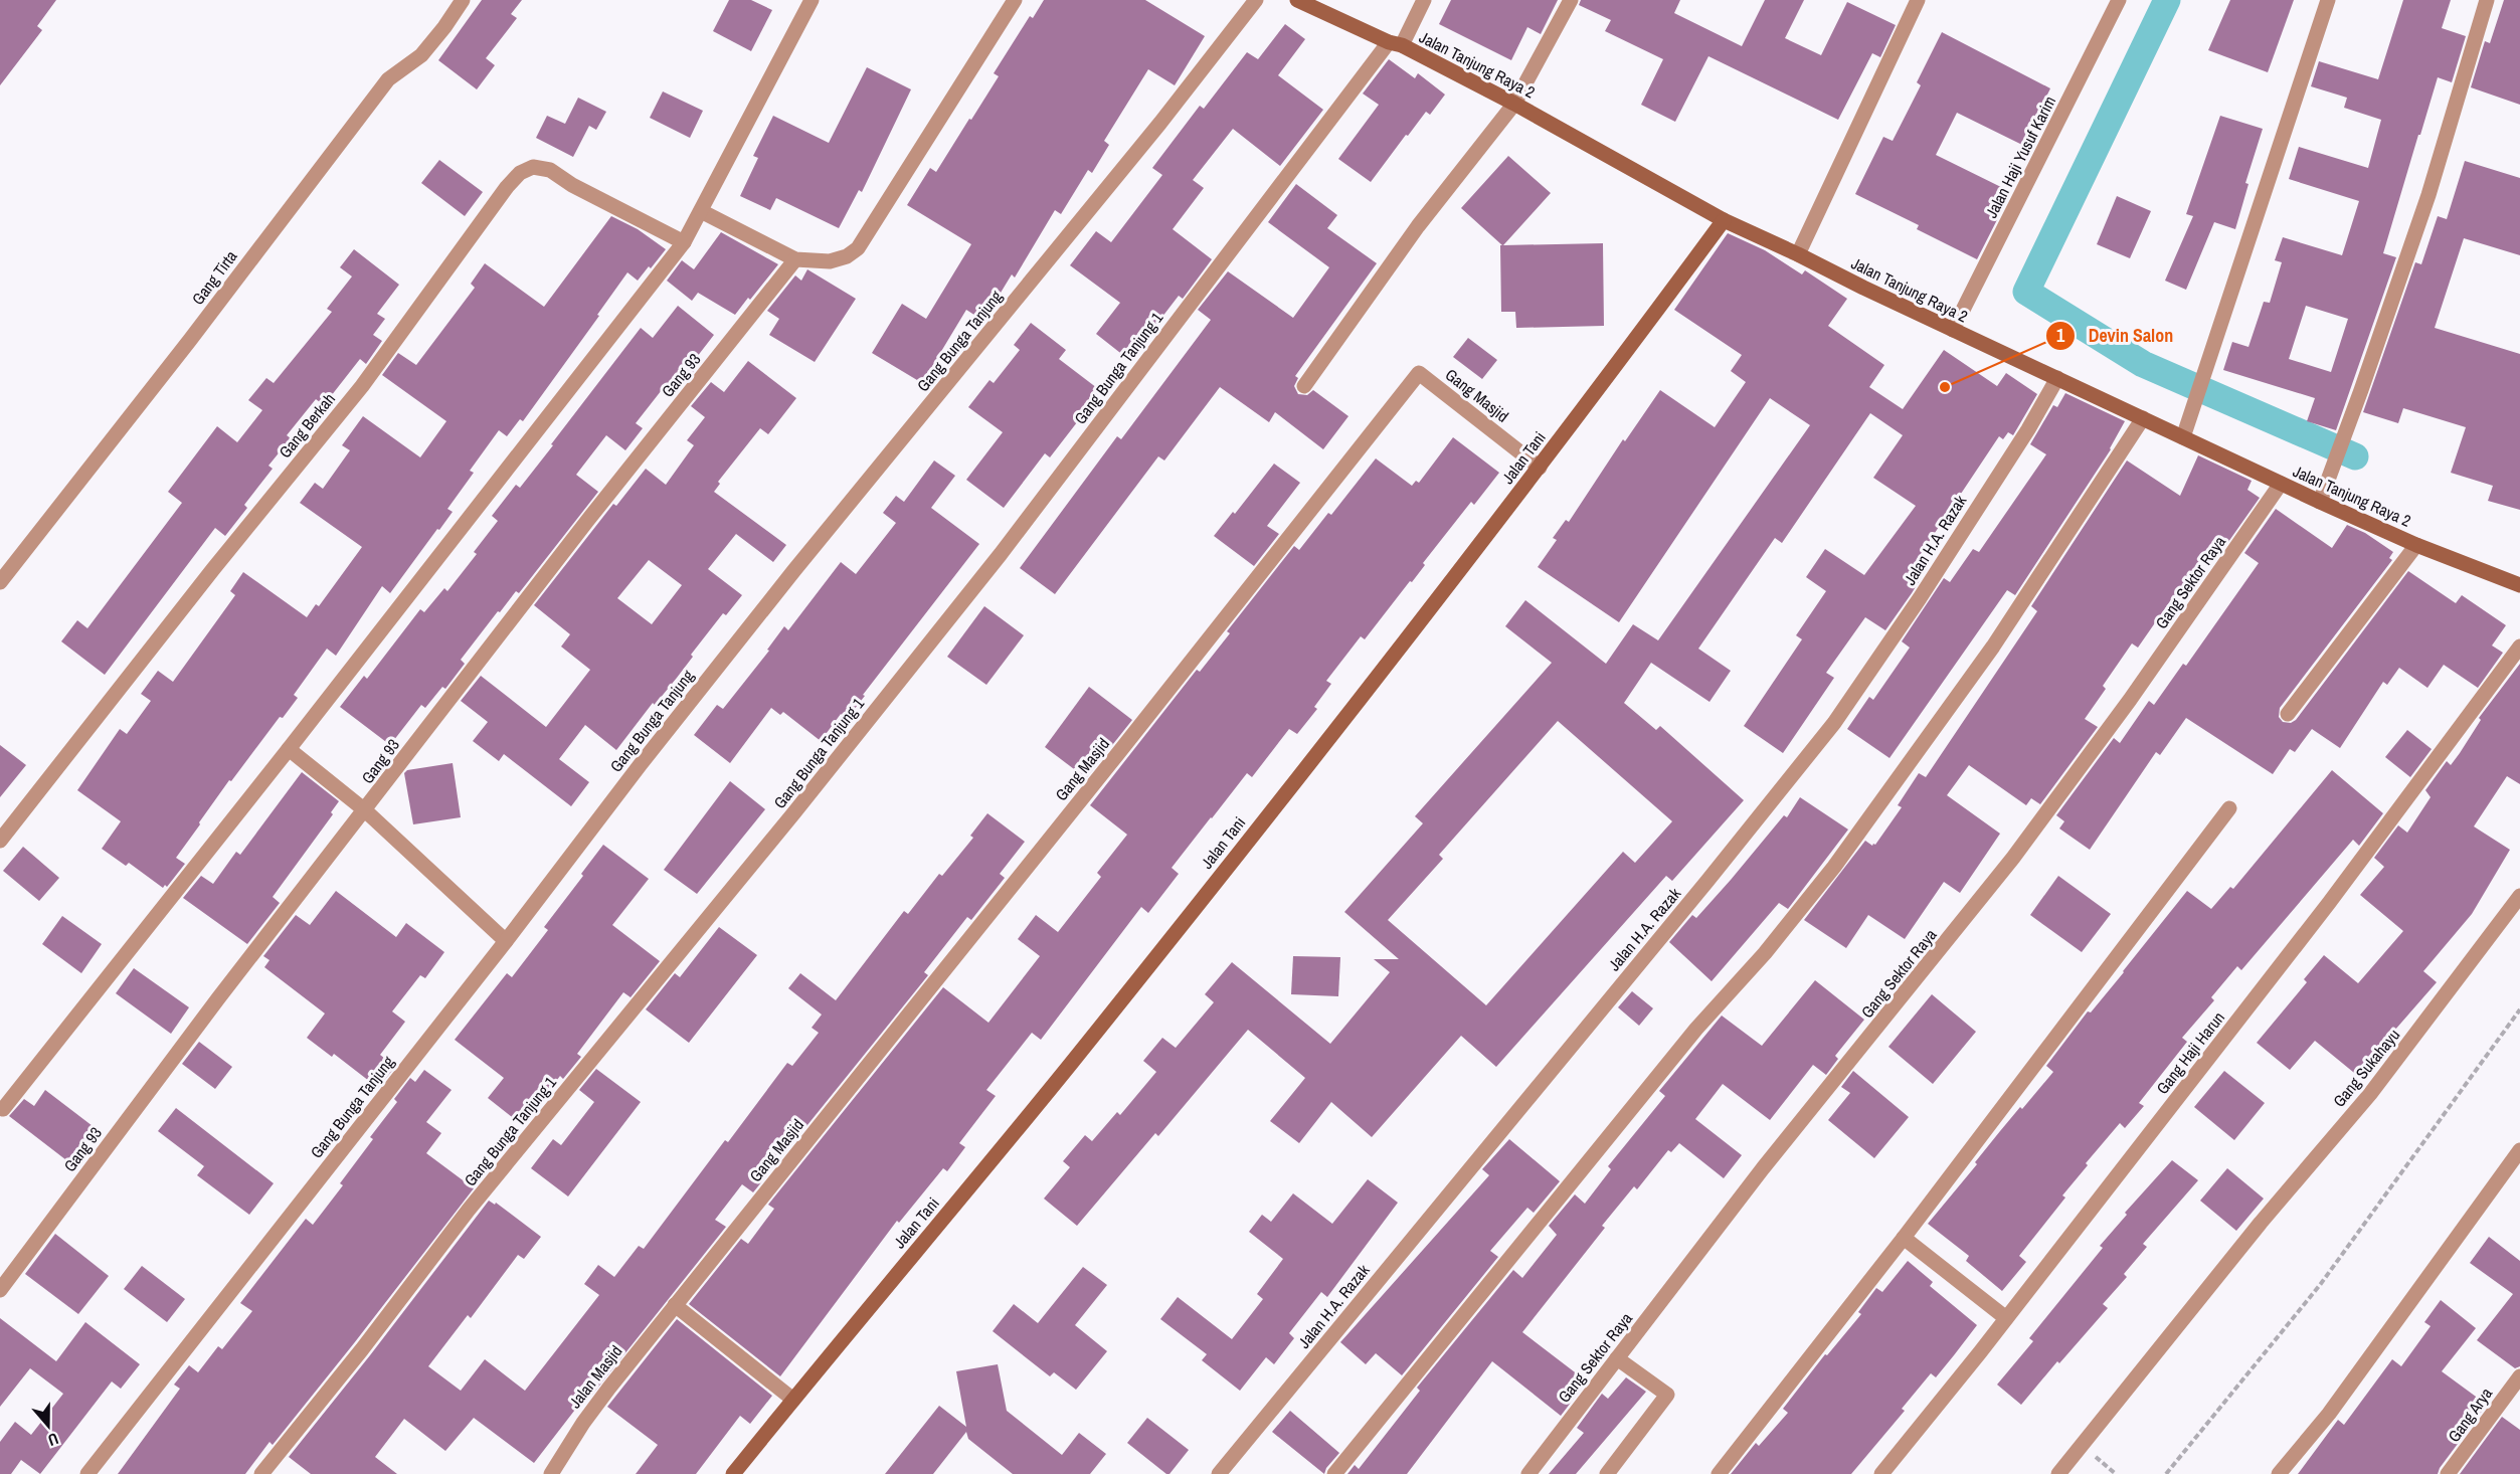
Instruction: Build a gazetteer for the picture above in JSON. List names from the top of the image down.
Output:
{
  "streets": {
    "street": [
      "Jalan Tanjung Raya 2",
      "Jalan Haji Yusuf Karim",
      "Gang Tirta",
      "Gang Bunga Tanjung",
      "Gang Bunga Tanjung 1",
      "Gang 93",
      "Gang Masjid",
      "Gang Berkah",
      "Jalan Tani",
      "Jalan H.A. Razak",
      "Gang Sektor Raya",
      "Gang Haji Harun",
      "Gang Sukahayu",
      "Jalan Masjid",
      "Gang Arya"
    ]
  },
  "crossings": [
    ["Jalan Tanjung Raya 2", "Jalan Haji Yusuf Karim"],
    ["Jalan Tanjung Raya 2", "Gang Bunga Tanjung 1"],
    ["Jalan Tanjung Raya 2", "Jalan Tani"],
    ["Jalan Tanjung Raya 2", "Jalan H.A. Razak"],
    ["Jalan Tanjung Raya 2", "Gang Sektor Raya"],
    ["Gang Masjid", "Jalan Tani"],
    ["Gang Masjid", "Jalan Masjid"]
  ],
  "places": ["Devin Salon"],
  "north": "bottom"
}
